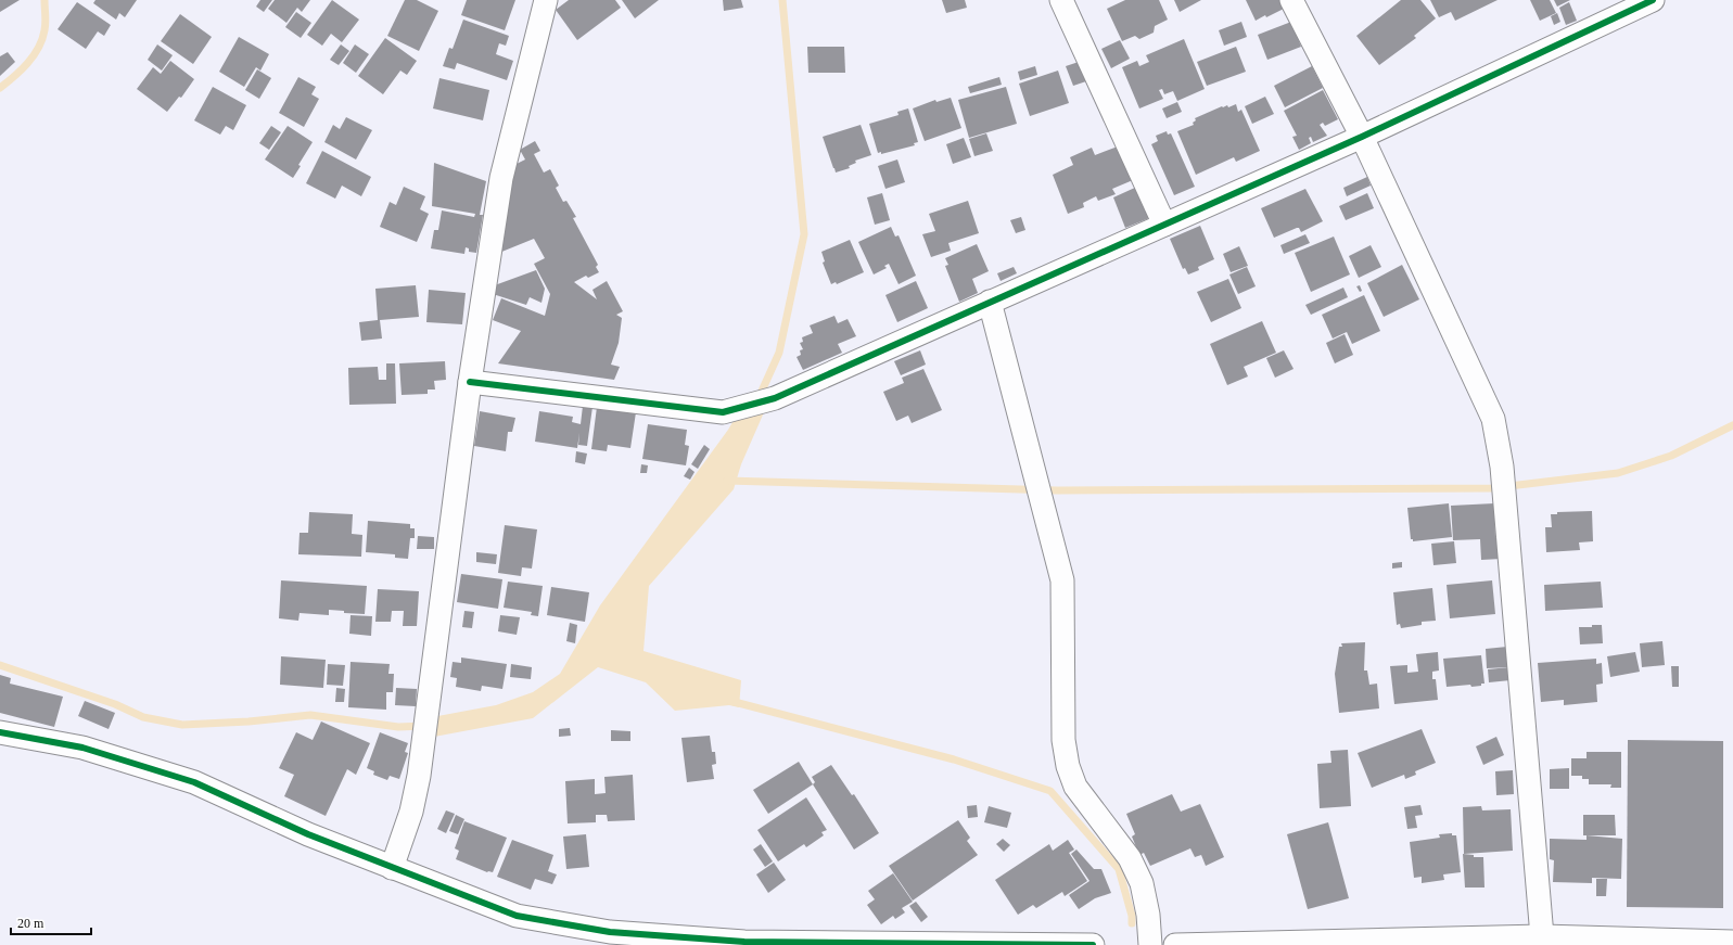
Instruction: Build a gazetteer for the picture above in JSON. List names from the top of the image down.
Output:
{
  "scale_bar": "20 m"
}
